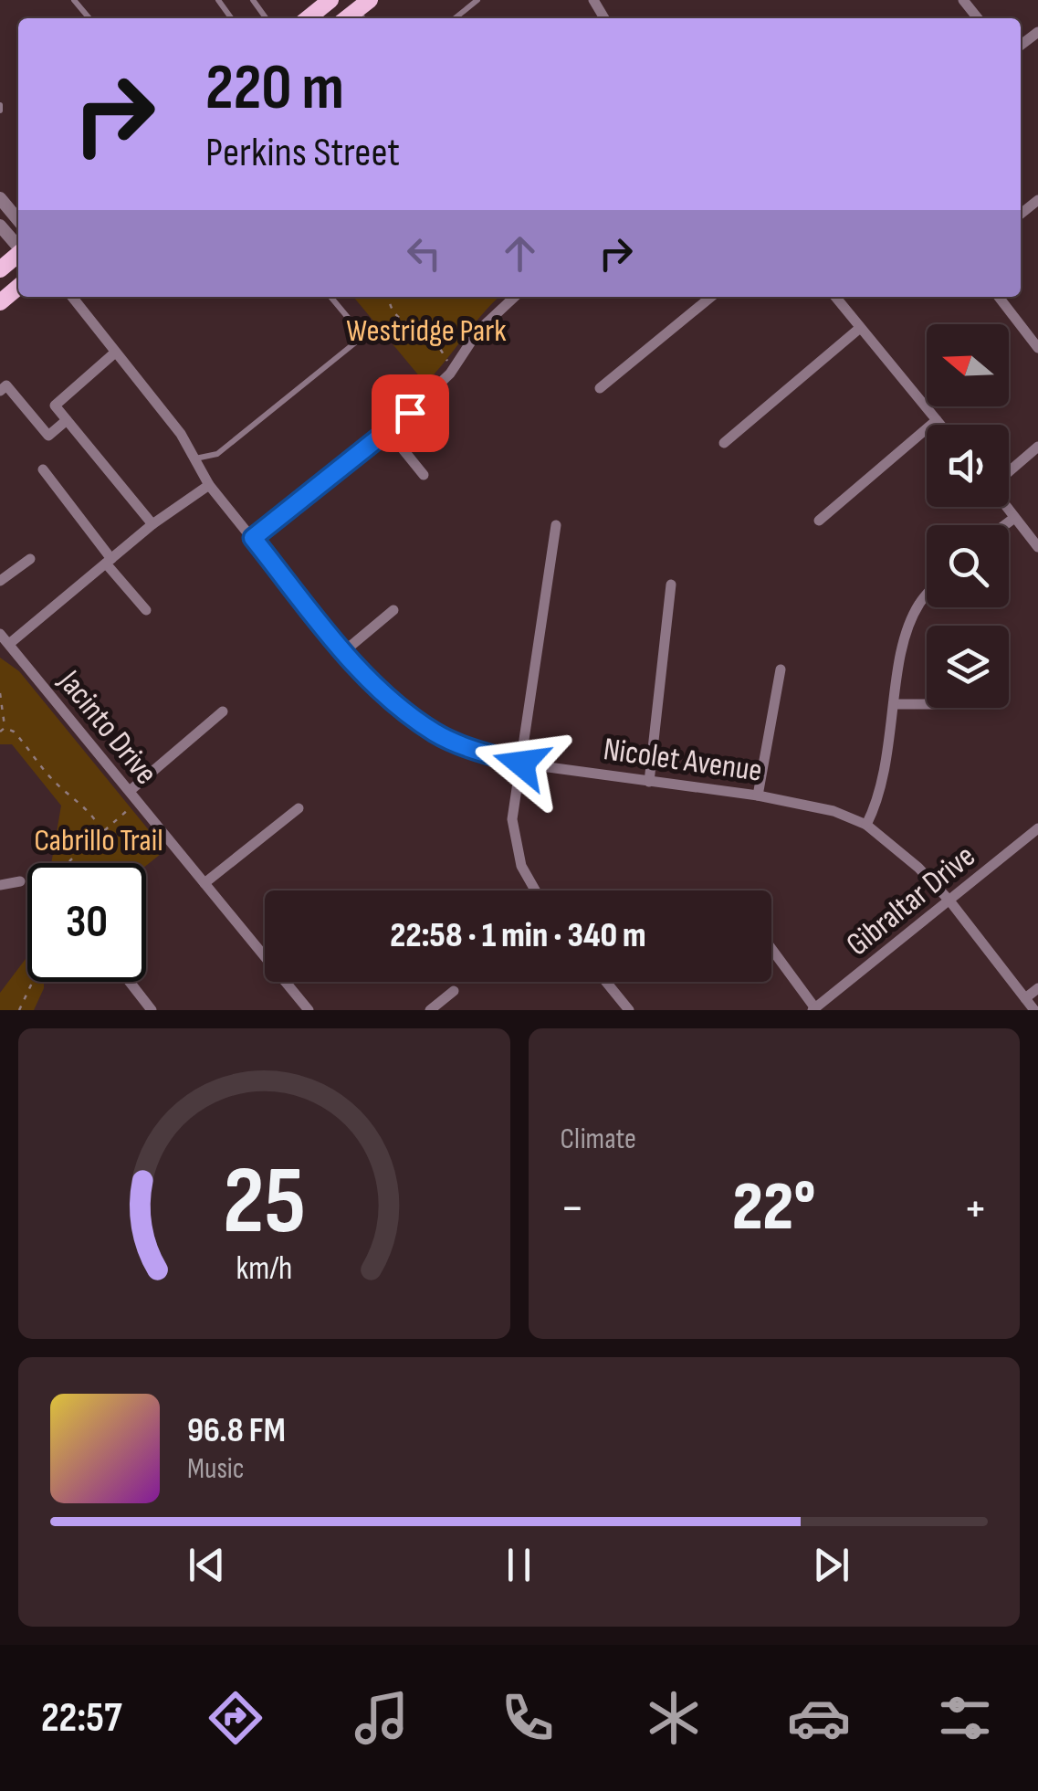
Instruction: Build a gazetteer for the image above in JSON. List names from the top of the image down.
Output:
{
  "streets": {
    "street": ["Jacinto Drive", "Nicolet Avenue", "Gibraltar Drive"]
  },
  "crossings": [
    ["Nicolet Avenue", "Gibraltar Drive"]
  ],
  "parks": ["Westridge Park", "Cabrillo Trail"],
  "north": "left",
  "page": {
    "turn": ["220 m", "Perkins Street"],
    "limit": "30",
    "trip": "22:58 · 1 min · 340 m",
    "tile": "Climate",
    "heat": ["−", "22°", "+"],
    "song": ["96.8 FM", "Music"],
    "tabs": "22:57",
    "gauge": ["25", "km/h"]
  }
}
